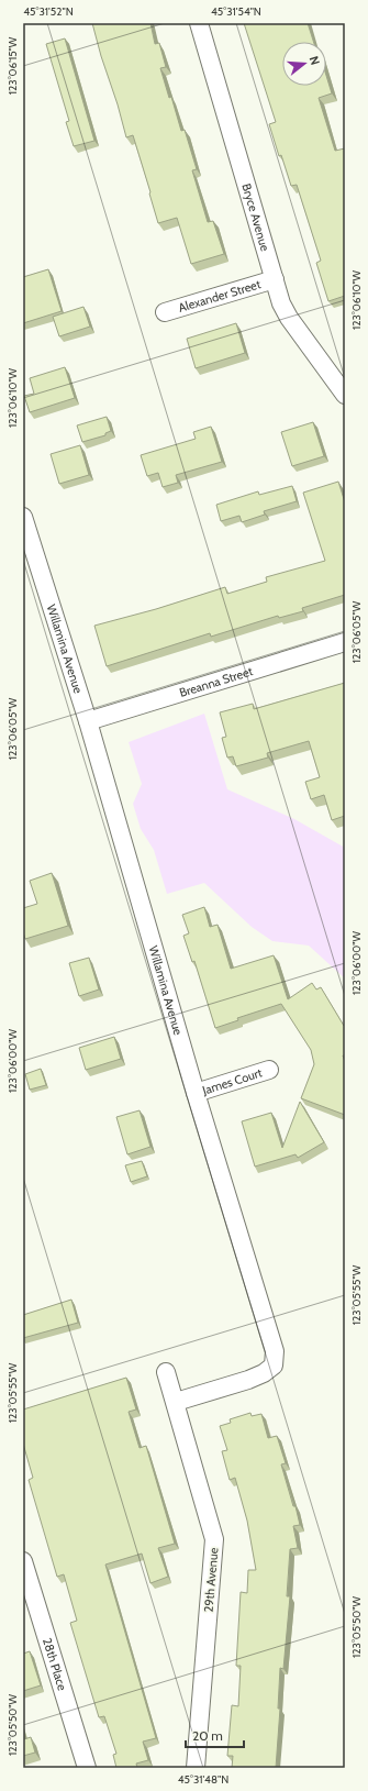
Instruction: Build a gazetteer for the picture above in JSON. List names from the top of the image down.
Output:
{
  "streets": {
    "street": [
      "Bryce Avenue",
      "Alexander Street",
      "Willamina Avenue",
      "Breanna Street",
      "James Court",
      "29th Avenue",
      "28th Place"
    ]
  },
  "crossings": [
    ["Bryce Avenue", "Alexander Street"],
    ["Willamina Avenue", "Breanna Street"],
    ["Willamina Avenue", "James Court"],
    ["Willamina Avenue", "29th Avenue"]
  ],
  "scale_bar": "20 m",
  "north": "right",
  "coordinates": [
    "45°31'52\"N",
    "45°31'54\"N",
    "123°06'15\"W",
    "123°06'10\"W",
    "123°06'05\"W",
    "123°06'00\"W",
    "123°05'55\"W",
    "123°05'50\"W",
    "45°31'48\"N"
  ]
}
